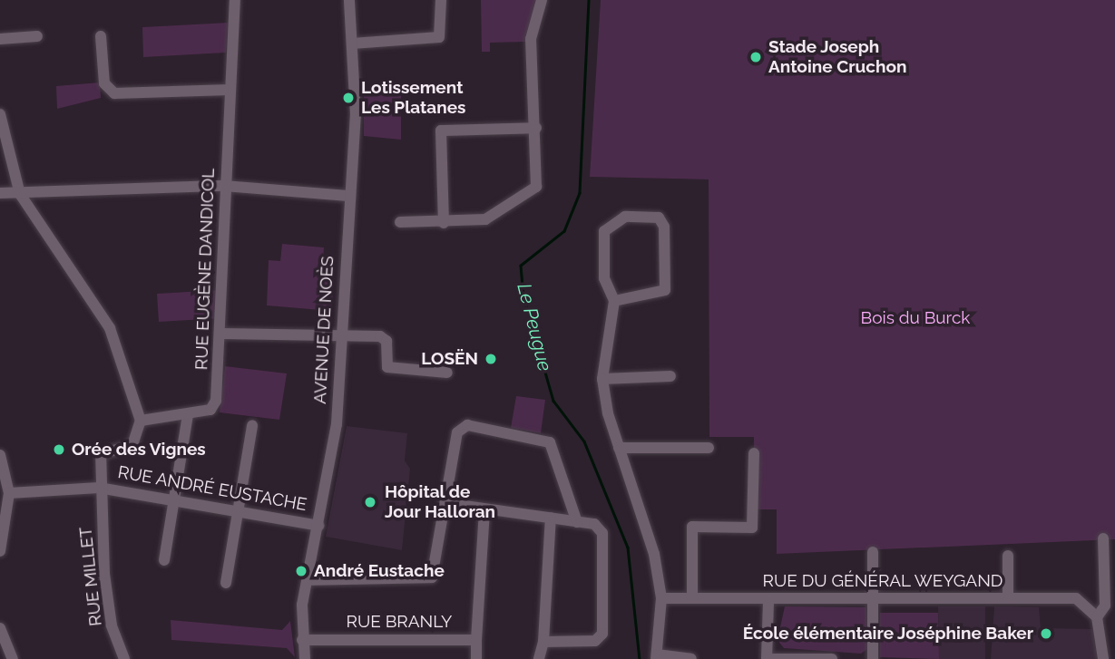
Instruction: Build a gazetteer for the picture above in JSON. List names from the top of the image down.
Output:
{
  "streets": {
    "street": [
      "RUE EUGÈNE DANDICOL",
      "AVENUE DE NOÈS",
      "RUE ANDRÉ EUSTACHE",
      "RUE MILLET",
      "RUE DU GÉNÉRAL WEYGAND",
      "RUE BRANLY"
    ]
  },
  "crossings": [
    ["AVENUE DE NOÈS", "RUE ANDRÉ EUSTACHE"],
    ["AVENUE DE NOÈS", "RUE BRANLY"],
    ["RUE ANDRÉ EUSTACHE", "RUE MILLET"]
  ],
  "water": ["Le Peugue"],
  "parks": ["Bois du Burck"],
  "places": [
    "Stade Joseph Antoine Cruchon",
    "Lotissement Les Platanes",
    "LOSËN",
    "Orée des Vignes",
    "Hôpital de Jour Halloran",
    "André Eustache",
    "École élémentaire Joséphine Baker"
  ]
}
